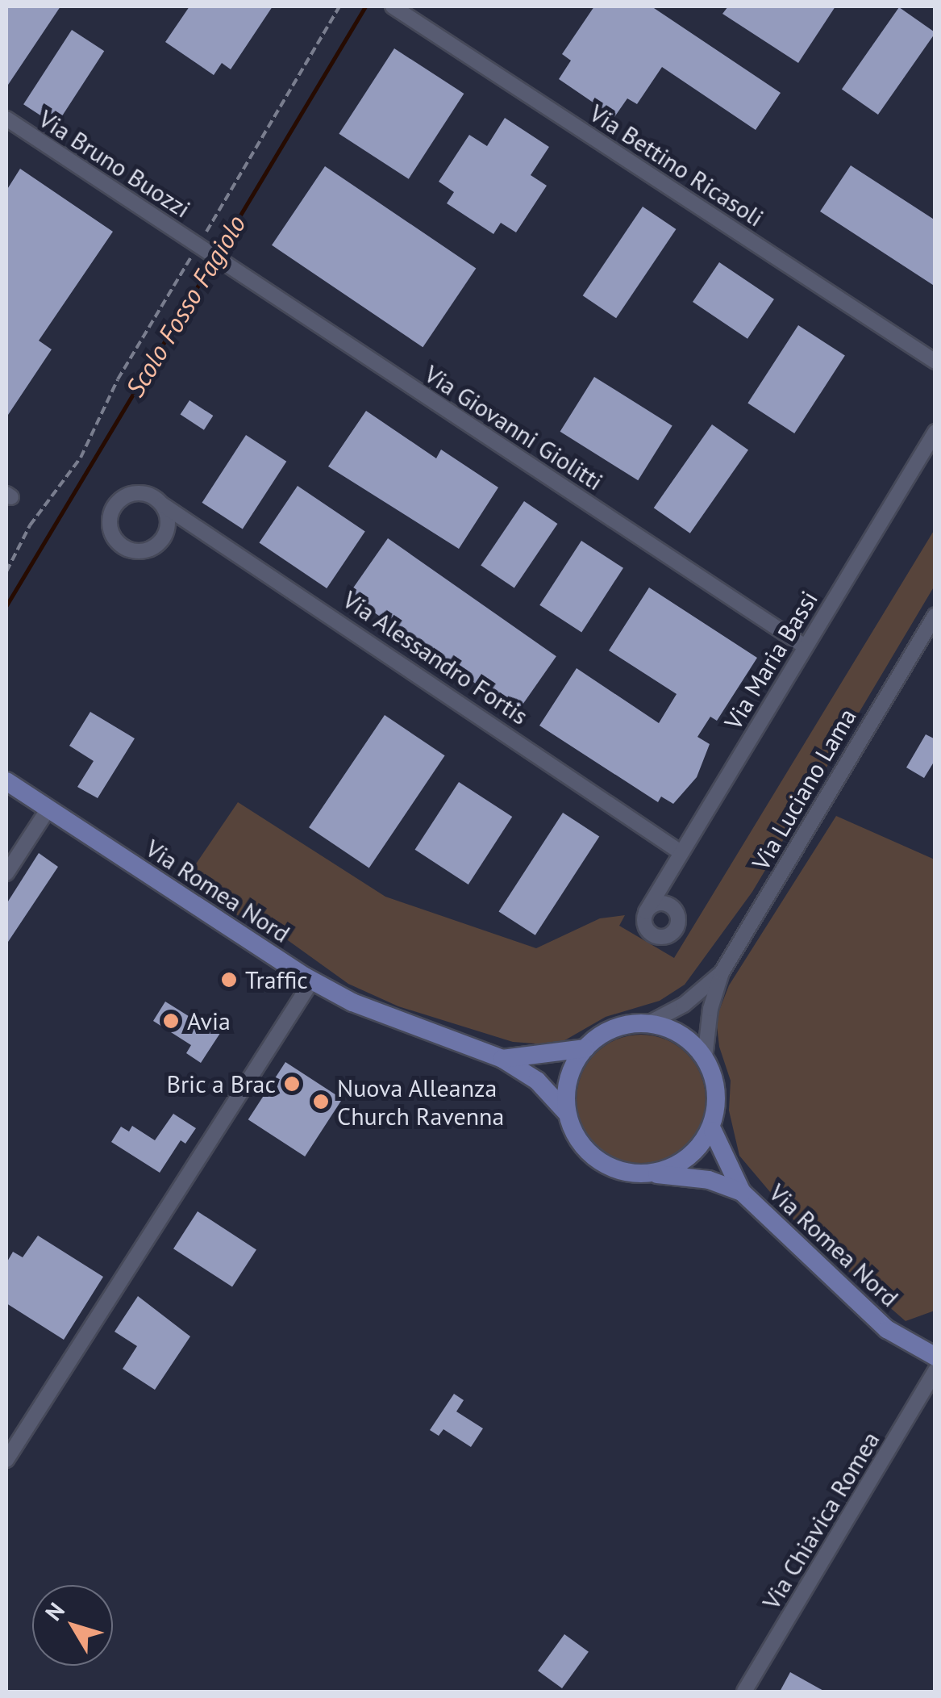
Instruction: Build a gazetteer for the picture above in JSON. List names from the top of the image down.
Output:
{
  "streets": {
    "main road": ["Via Romea Nord"],
    "street": [
      "Via Bruno Buozzi",
      "Via Bettino Ricasoli",
      "Via Giovanni Giolitti",
      "Via Alessandro Fortis",
      "Via Maria Bassi",
      "Via Luciano Lama",
      "Via Chiavica Romea"
    ]
  },
  "crossings": [
    ["Via Bruno Buozzi", "Via Giovanni Giolitti"],
    ["Via Giovanni Giolitti", "Via Maria Bassi"],
    ["Via Alessandro Fortis", "Via Maria Bassi"],
    ["Via Luciano Lama", "Via Romea Nord"]
  ],
  "water": ["Scolo Fosso Fagiolo"],
  "places": [
    "Traffic",
    "Avia",
    "Bric a Brac",
    "Nuova Alleanza Church Ravenna"
  ],
  "north": "top left"
}
